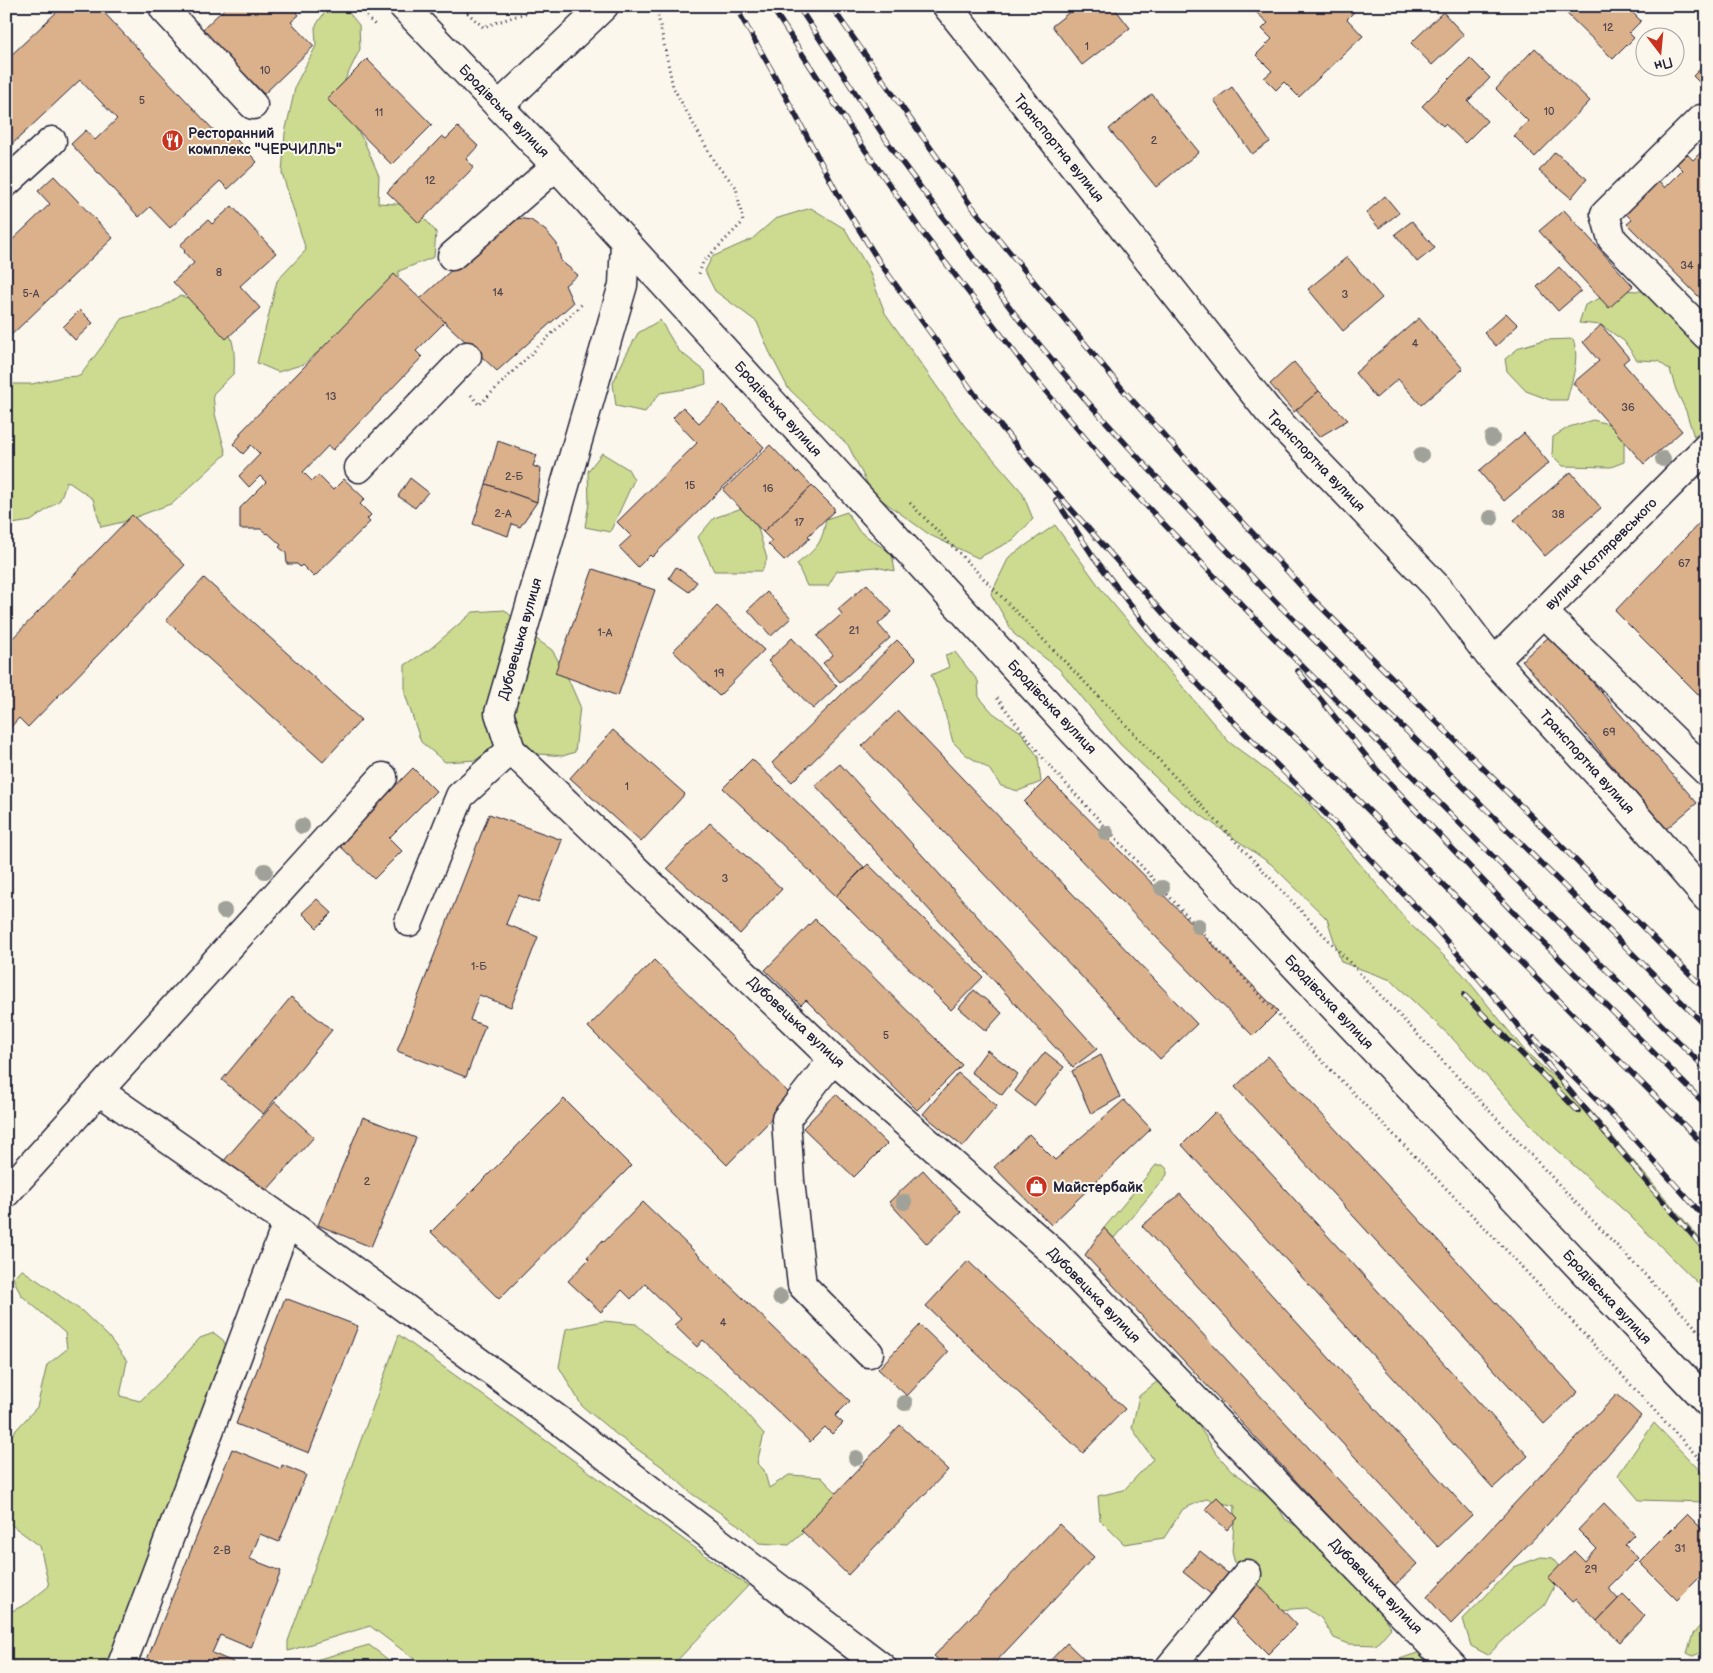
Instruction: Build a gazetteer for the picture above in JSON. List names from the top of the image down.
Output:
{
  "streets": {
    "street": [
      "Бродівська вулиця",
      "Транспортна вулиця",
      "вулиця Котляревського",
      "Дубовецька вулиця"
    ]
  },
  "crossings": [
    ["Бродівська вулиця", "Дубовецька вулиця"],
    ["Транспортна вулиця", "вулиця Котляревського"]
  ],
  "places": {
    "restaurant": ["Ресторанний комплекс \"ЧЕРЧИЛЛЬ\""],
    "shop": ["Майстербайк"]
  },
  "house_numbers": [
    "12",
    "1",
    "10",
    "5",
    "10",
    "11",
    "2",
    "12",
    "34",
    "8",
    "14",
    "5-А",
    "3",
    "4",
    "13",
    "36",
    "2-Б",
    "15",
    "16",
    "2-А",
    "38",
    "17",
    "67",
    "21",
    "1-А",
    "19",
    "69",
    "1",
    "3",
    "1-Б",
    "5",
    "2",
    "4",
    "31",
    "2-В",
    "29"
  ],
  "north": "bottom"
}
